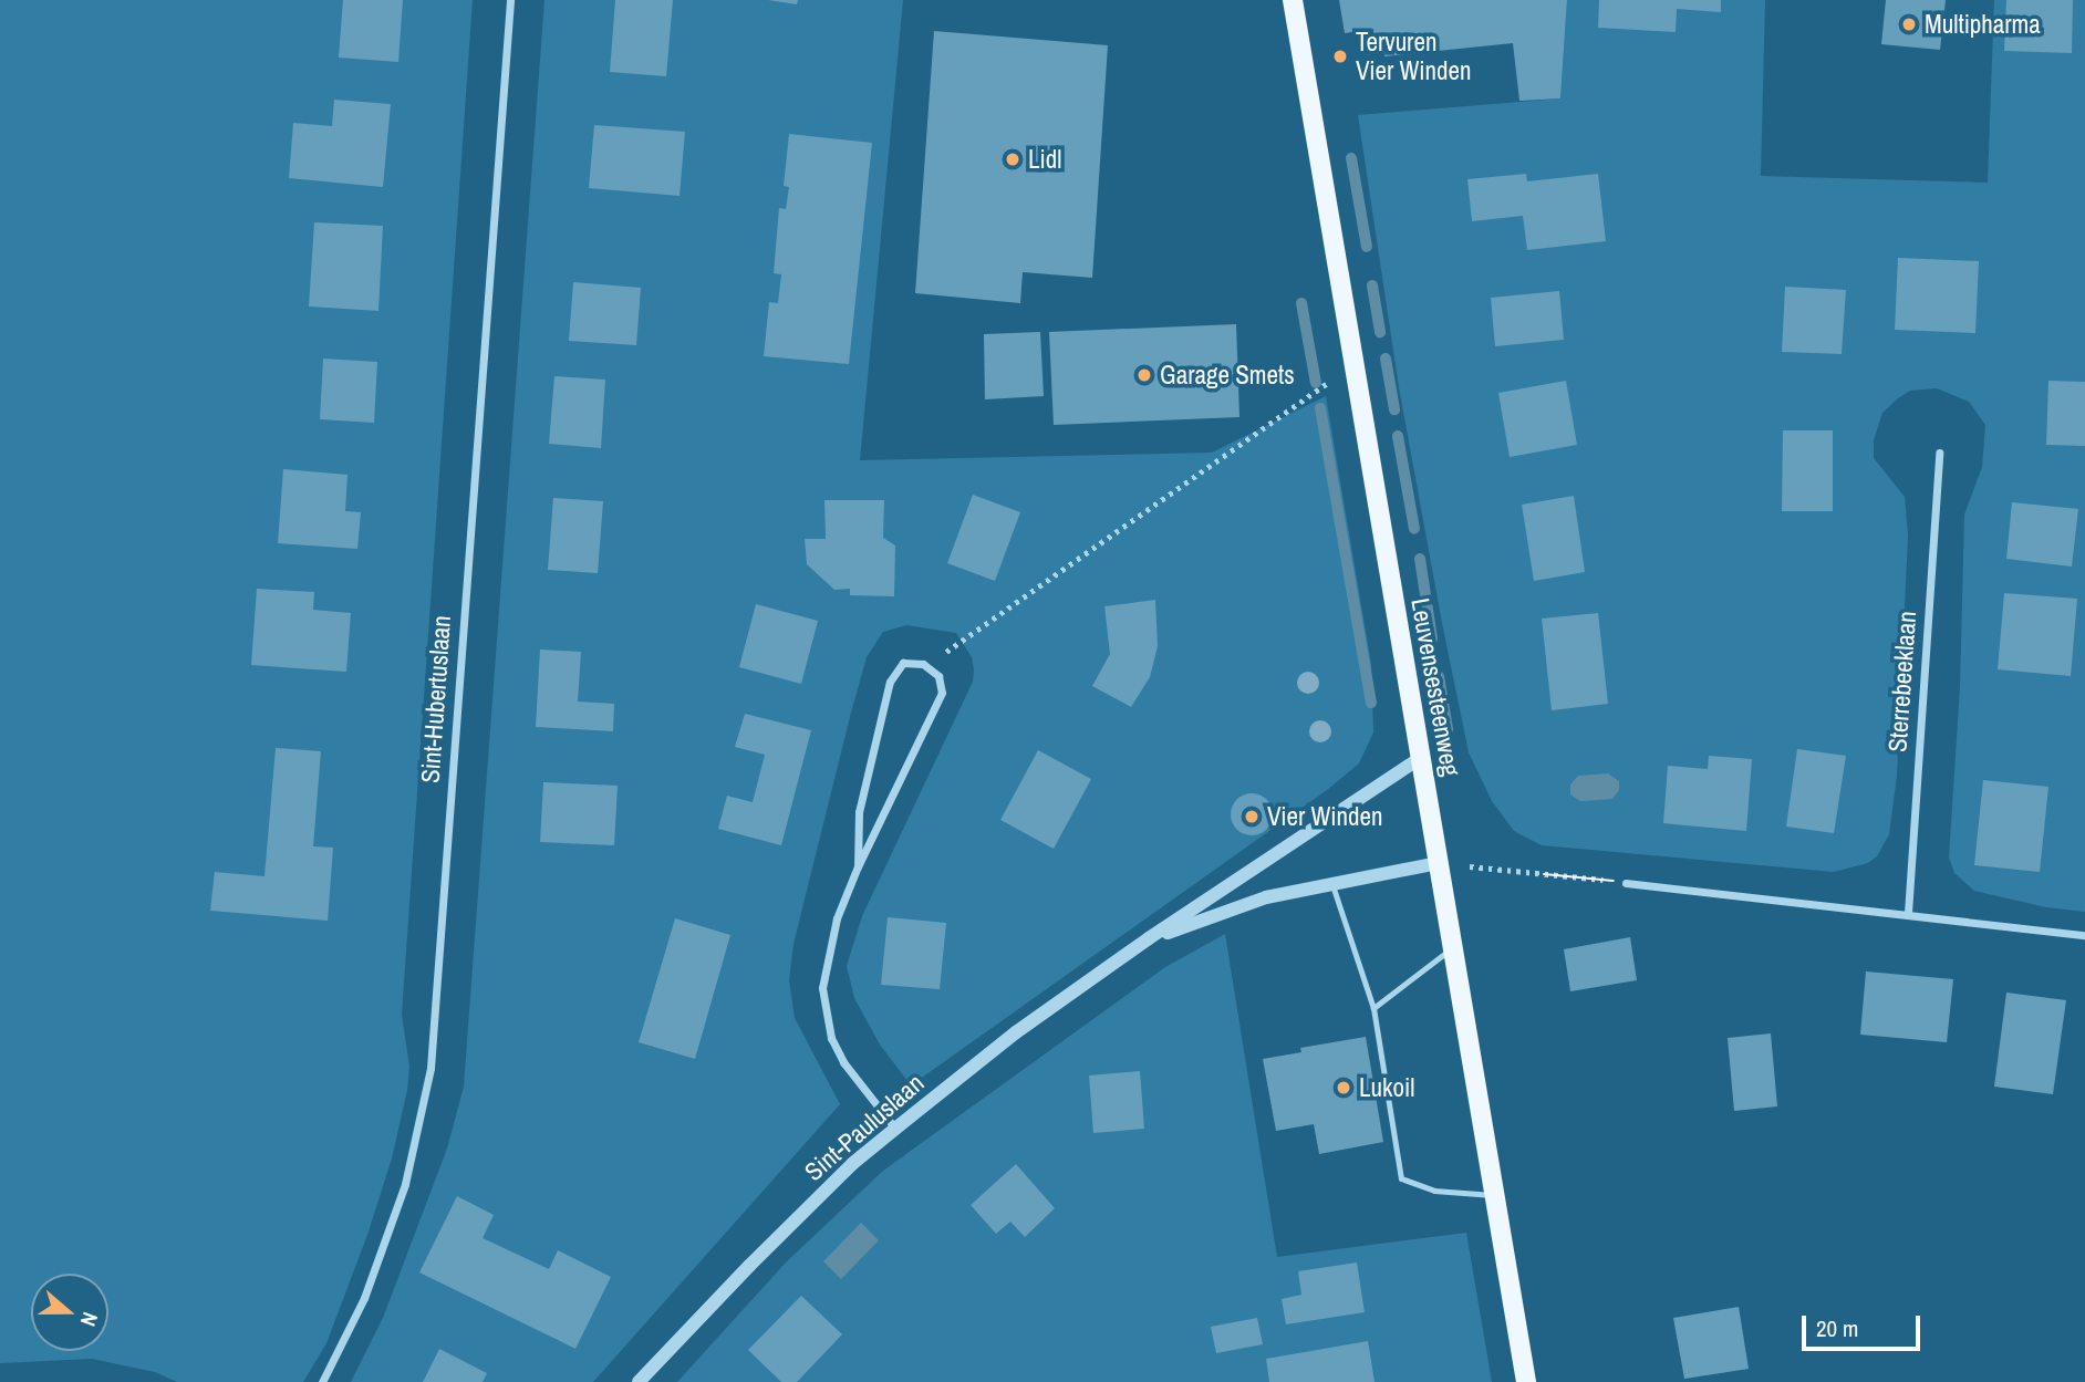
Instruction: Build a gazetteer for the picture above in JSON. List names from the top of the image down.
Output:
{
  "streets": {
    "main road": ["Leuvensesteenweg"],
    "street": ["Sterrebeeklaan", "Sint-Hubertuslaan", "Sint-Pauluslaan"]
  },
  "crossings": [
    ["Leuvensesteenweg", "Sint-Pauluslaan"]
  ],
  "places": [
    "Multipharma",
    "Tervuren Vier Winden",
    "Lidl",
    "Garage Smets",
    "Vier Winden",
    "Lukoil"
  ],
  "scale_bar": "20 m",
  "north": "right"
}
